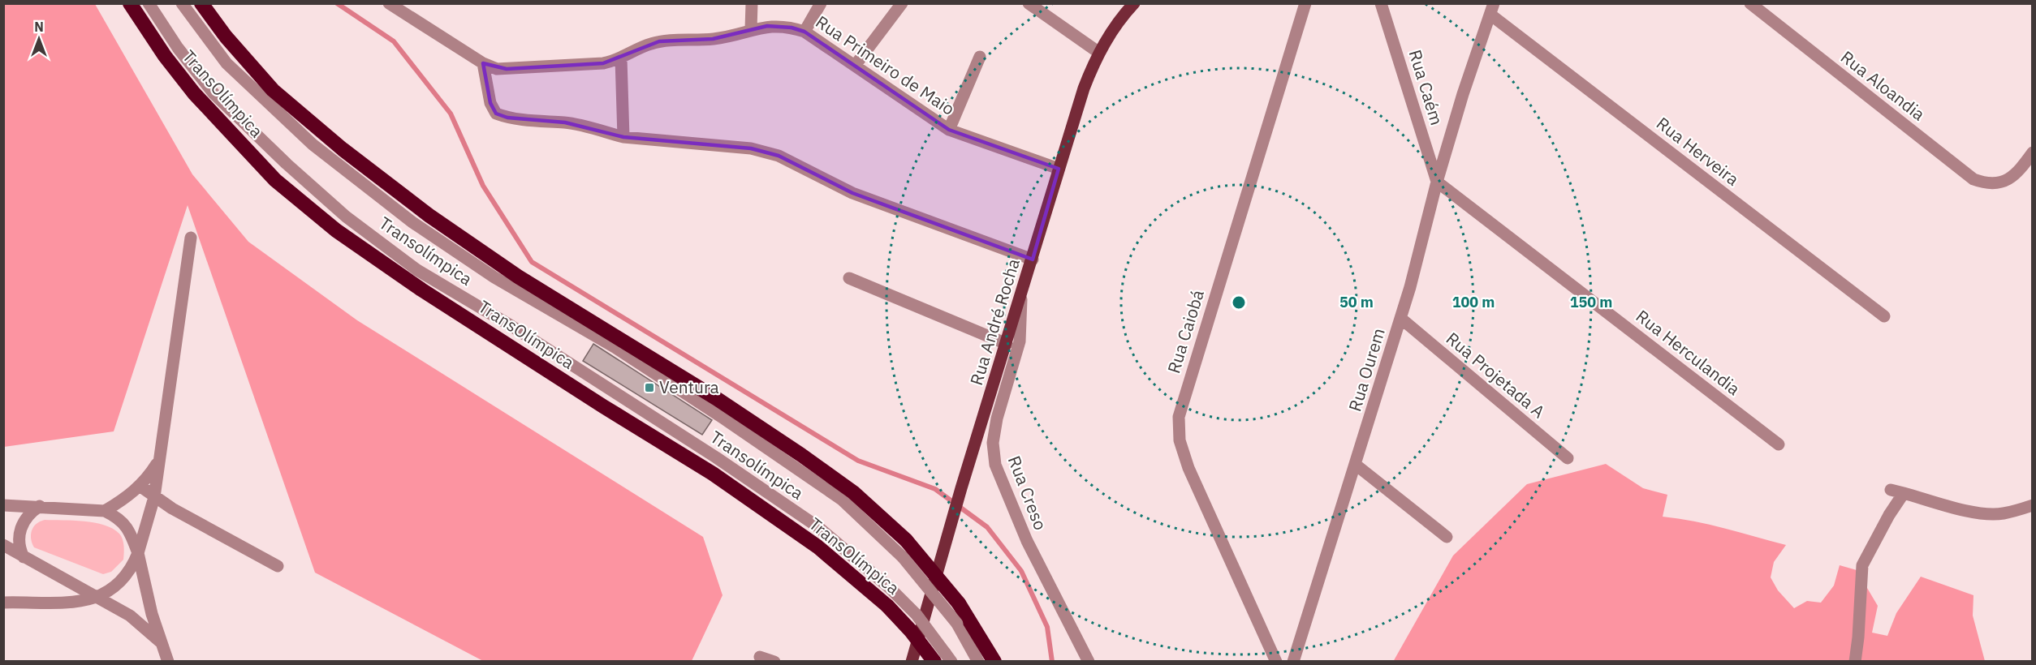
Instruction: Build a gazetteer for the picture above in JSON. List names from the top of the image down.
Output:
{
  "streets": {
    "highway": ["TransOlímpica"],
    "main road": ["Rua André Rocha"],
    "street": [
      "Rua Primeiro de Maio",
      "Rua Aloandia",
      "Rua Caém",
      "Rua Herveira",
      "Transolímpica",
      "Rua Caiobá",
      "Rua Herculandia",
      "Rua Ourem",
      "Rua Projetada A",
      "Rua Creso"
    ]
  },
  "crossings": [
    ["Rua Primeiro de Maio", "Rua André Rocha"],
    ["Rua Caém", "Rua Herculandia"],
    ["Rua Caém", "Rua Ourem"],
    ["TransOlímpica", "Transolímpica"],
    ["Rua Herveira", "Rua Ourem"],
    ["Rua André Rocha", "Rua Creso"],
    ["Rua Herculandia", "Rua Ourem"],
    ["Rua Ourem", "Rua Projetada A"]
  ],
  "places": {
    "transit": ["Ventura"]
  },
  "north": "top",
  "rings": ["50 m", "100 m", "150 m"]
}
